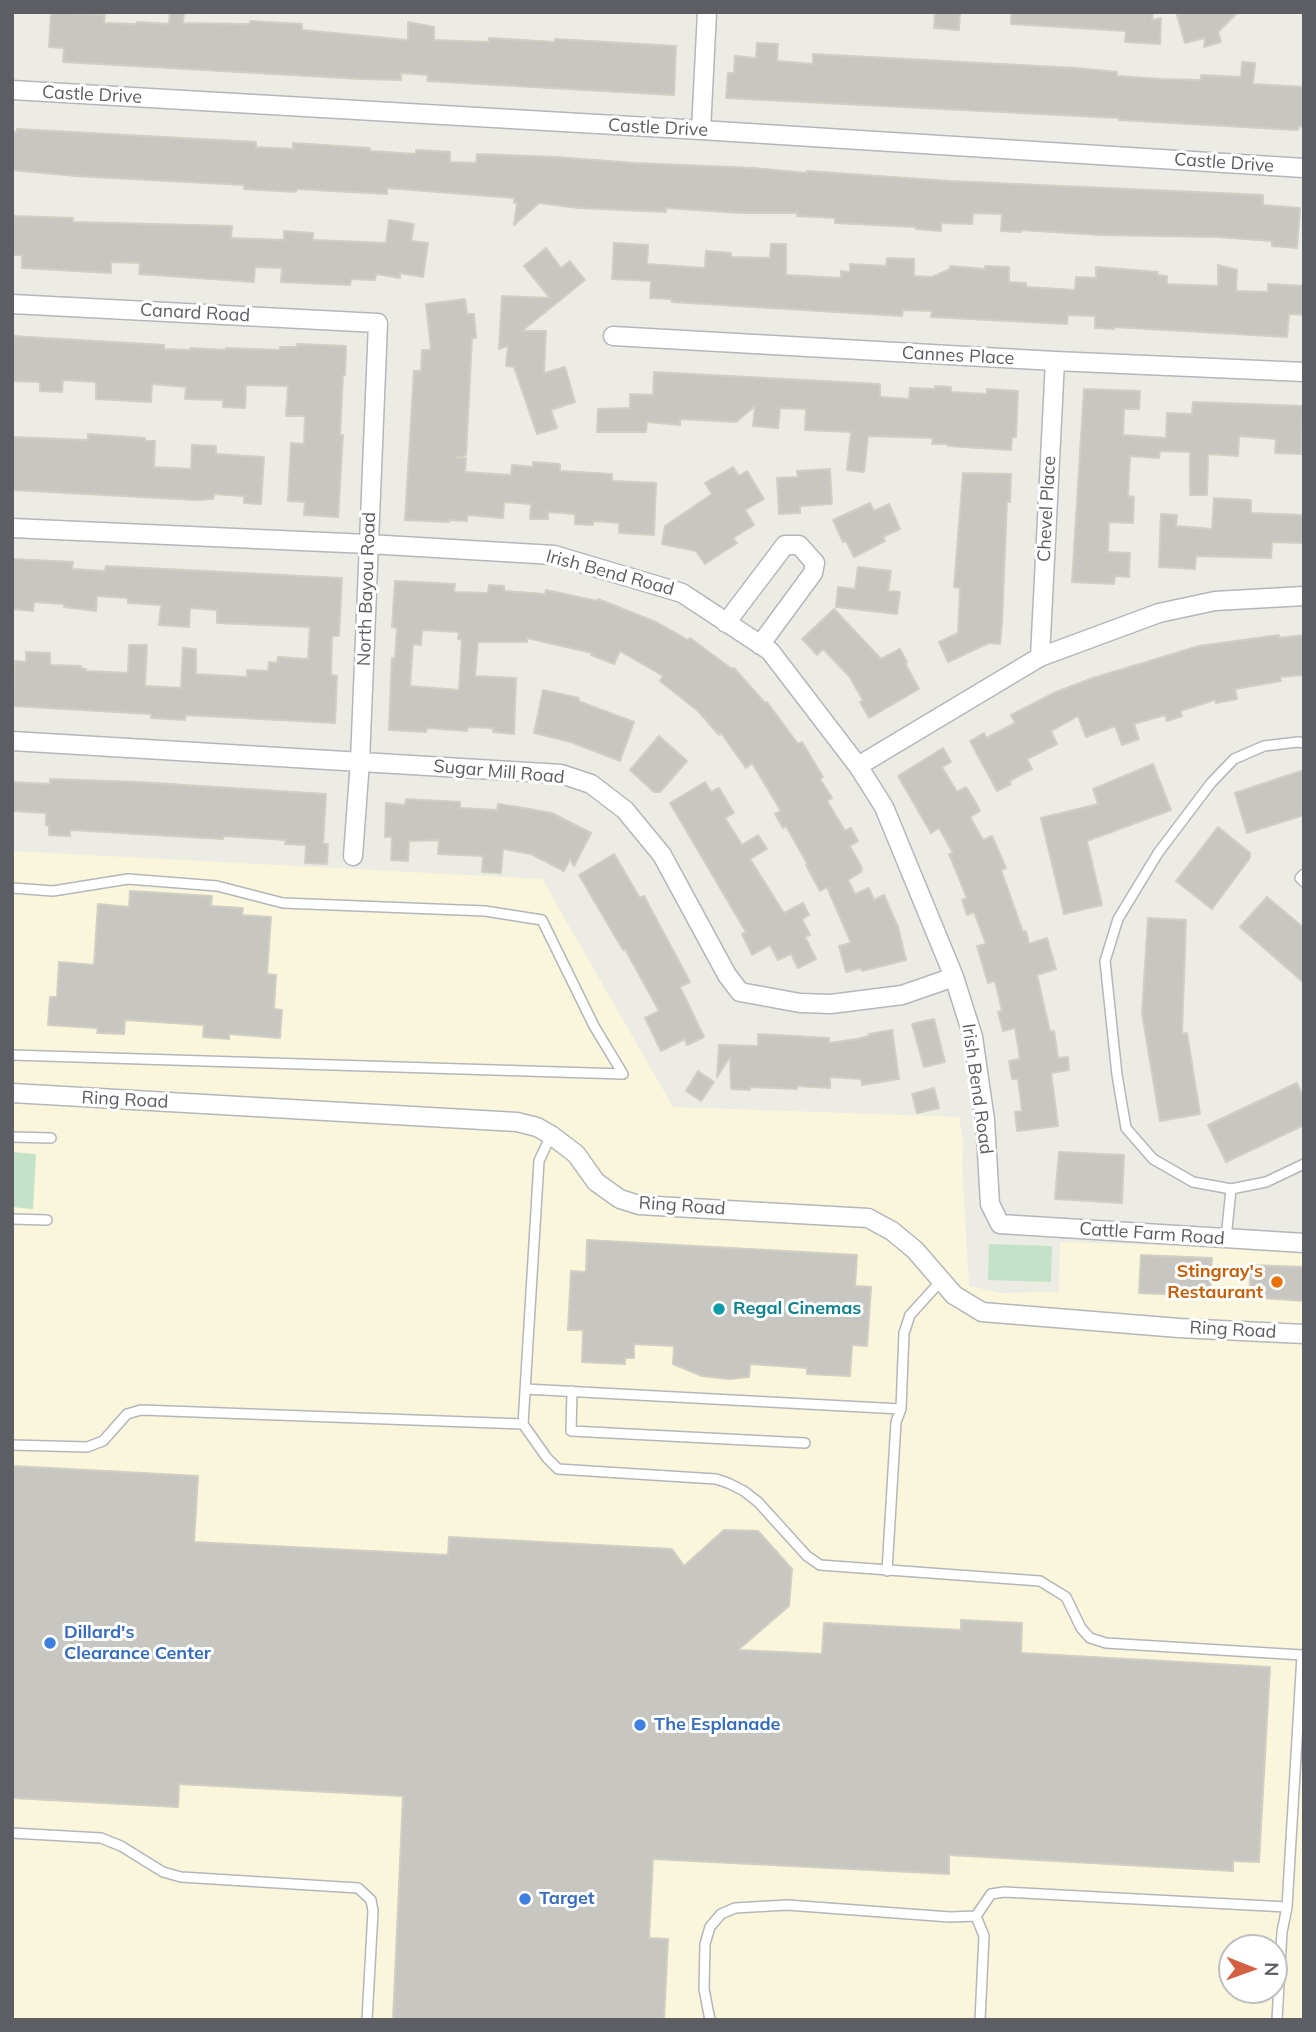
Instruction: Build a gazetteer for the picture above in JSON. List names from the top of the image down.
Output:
{
  "streets": {
    "street": [
      "Castle Drive",
      "Canard Road",
      "Cannes Place",
      "Chevel Place",
      "Irish Bend Road",
      "North Bayou Road",
      "Sugar Mill Road",
      "Ring Road",
      "Cattle Farm Road"
    ]
  },
  "crossings": [
    ["Canard Road", "North Bayou Road"],
    ["Cannes Place", "Chevel Place"],
    ["Irish Bend Road", "North Bayou Road"],
    ["Irish Bend Road", "Sugar Mill Road"],
    ["Irish Bend Road", "Cattle Farm Road"],
    ["North Bayou Road", "Sugar Mill Road"]
  ],
  "places": [
    "Stingray's Restaurant",
    "Regal Cinemas",
    "Dillard's Clearance Center",
    "The Esplanade",
    "Target"
  ],
  "north": "right"
}
